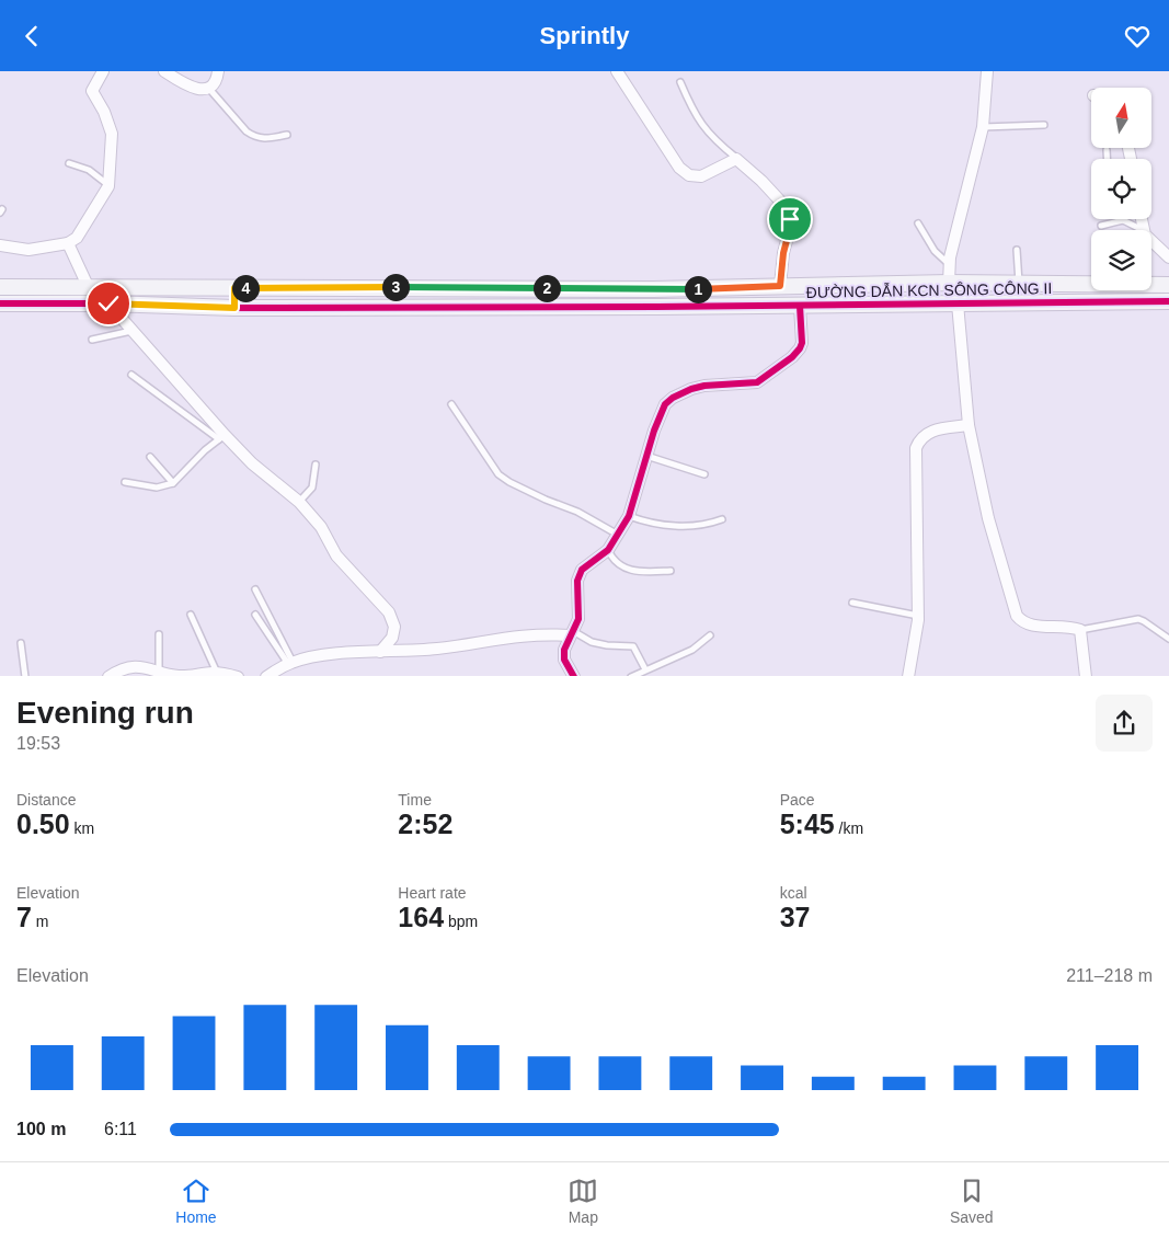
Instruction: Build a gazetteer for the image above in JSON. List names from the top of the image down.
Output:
{
  "streets": {
    "street": ["ĐƯỜNG DẪN KCN SÔNG CÔNG II"]
  },
  "north": "top",
  "page": {
    "header": "Sprintly",
    "pins": [
      "3",
      "2",
      "4",
      "1"
    ],
    "heading": ["Evening run", "19:53"],
    "stats": [
      ["Distance", "0.50 km"],
      ["Time", "2:52"],
      ["Pace", "5:45 /km"],
      ["Elevation", "7 m"],
      ["Heart rate", "164 bpm"],
      ["kcal", "37"]
    ],
    "chart": ["Elevation", "211–218 m"],
    "list": [
      {
        "name": "100 m",
        "note": "6:11"
      }
    ],
    "tabs": ["Home", "Map", "Saved"]
  }
}
